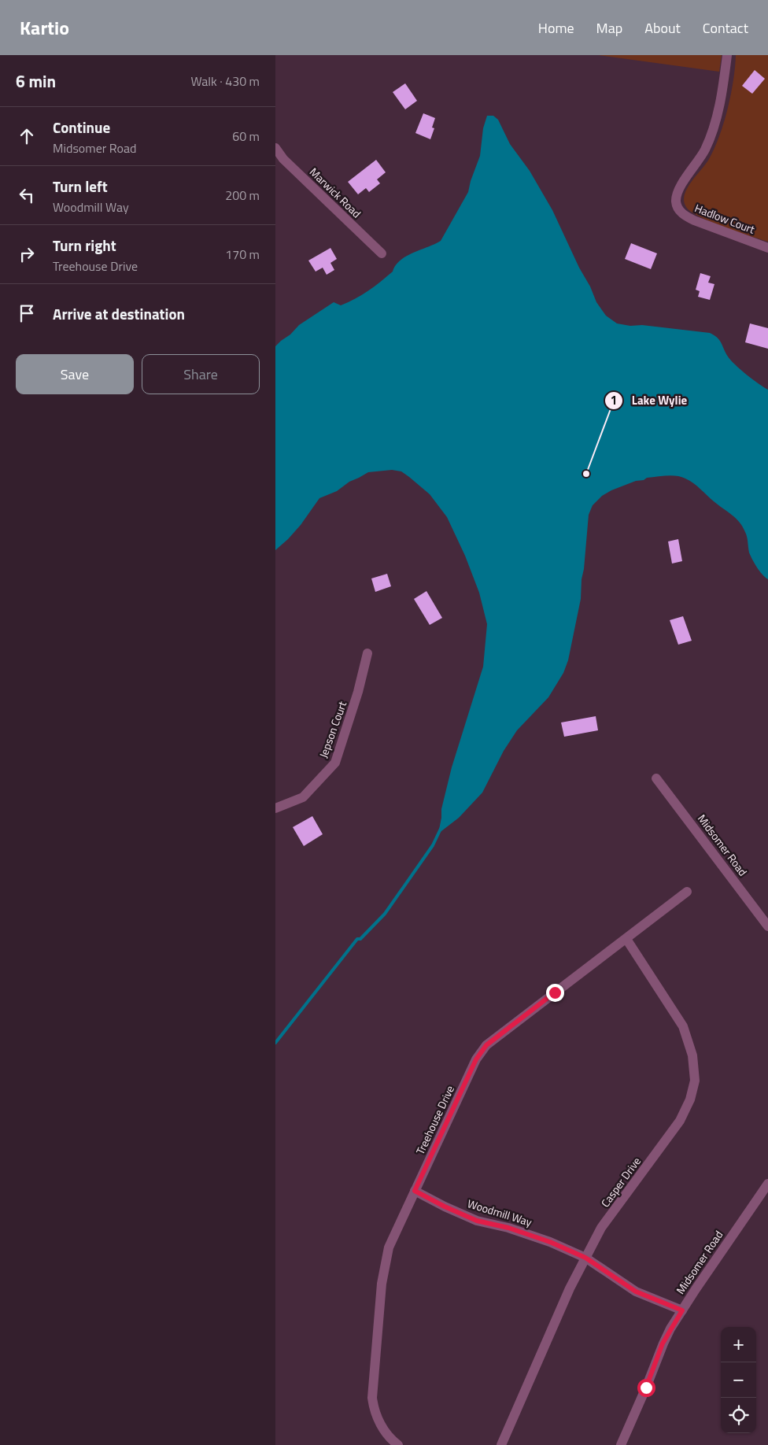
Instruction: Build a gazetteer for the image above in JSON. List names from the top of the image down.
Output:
{
  "streets": {
    "street": [
      "Marwick Road",
      "Hadlow Court",
      "Jepson Court",
      "Midsomer Road",
      "Treehouse Drive",
      "Casper Drive",
      "Woodmill Way"
    ]
  },
  "crossings": [
    ["Midsomer Road", "Woodmill Way"],
    ["Treehouse Drive", "Casper Drive"],
    ["Treehouse Drive", "Woodmill Way"],
    ["Casper Drive", "Woodmill Way"]
  ],
  "places": ["Lake Wylie"],
  "page": {
    "header": "Kartio",
    "nav": [
      "Home",
      "Map",
      "About",
      "Contact"
    ],
    "heading": ["6 min", "Walk · 430 m"],
    "list": [
      ["Continue", "Midsomer Road", "60 m"],
      ["Turn left", "Woodmill Way", "200 m"],
      ["Turn right", "Treehouse Drive", "170 m"],
      "Arrive at destination"
    ],
    "buttons": ["Save", "Share"],
    "map_buttons": ["+", "−"]
  }
}
